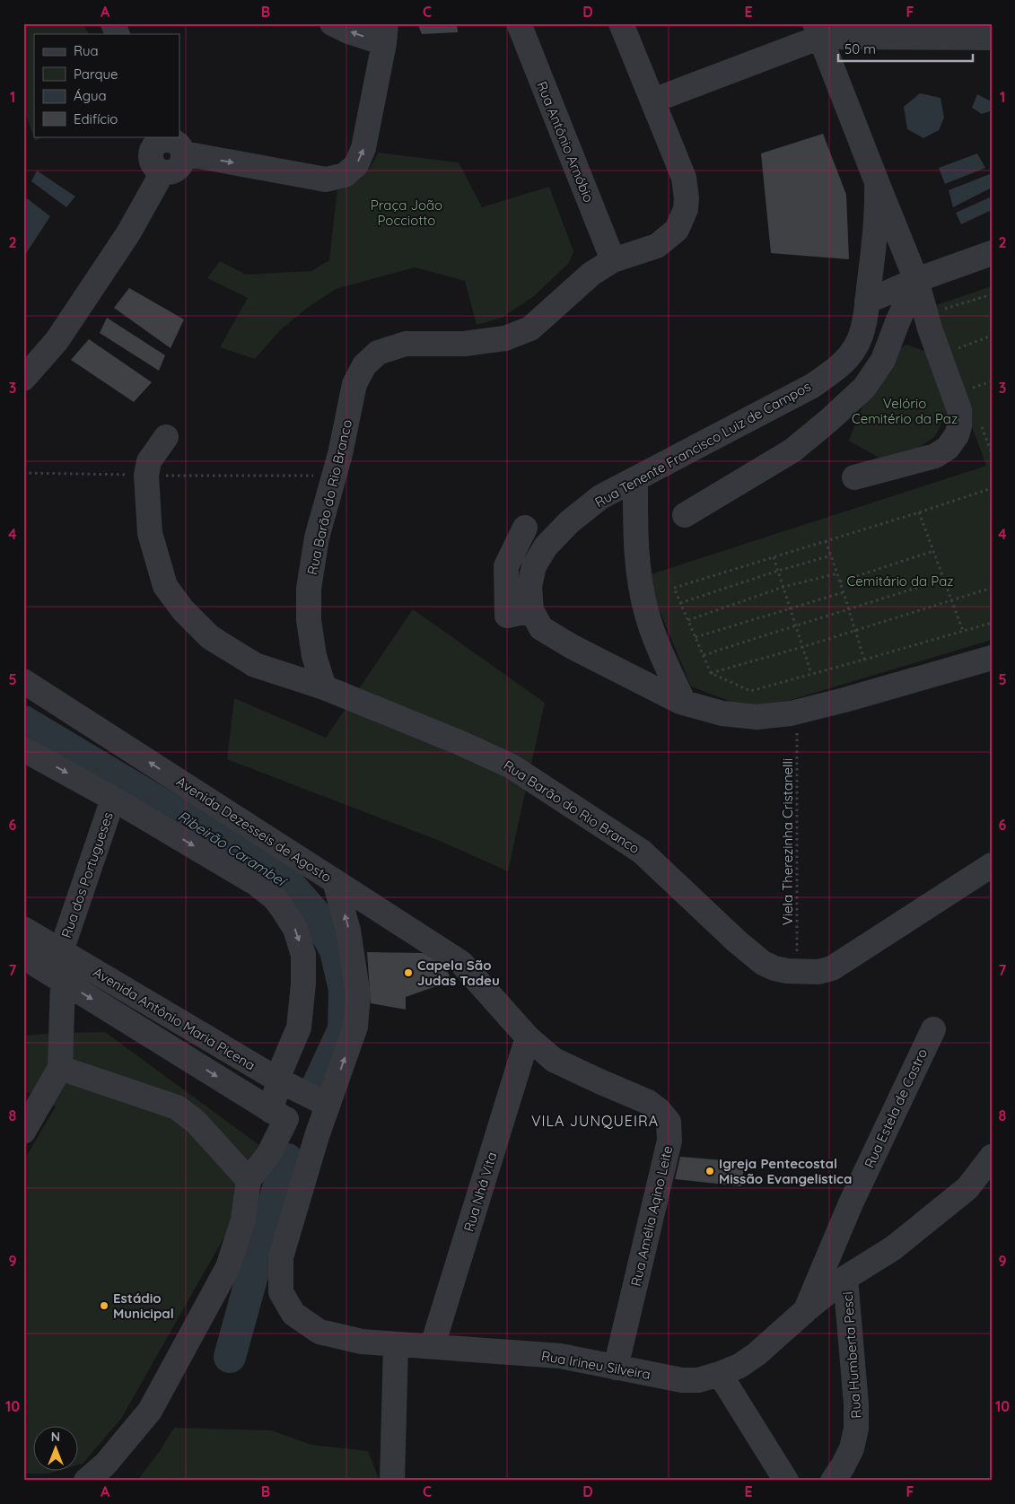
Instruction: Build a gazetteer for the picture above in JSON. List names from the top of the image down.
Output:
{
  "streets": {
    "street": [
      "Rua Antônio Arnóbio",
      "Rua Tenente Francisco Luiz de Campos",
      "Rua Barão do Rio Branco",
      "Avenida Dezesseis de Agosto",
      "Rua dos Portugueses",
      "Avenida Antônio Maria Picena",
      "Rua Estela de Castro",
      "Rua Nhá Vita",
      "Rua Amélia Aqino Leite",
      "Rua Humberta Pesci",
      "Rua Irineu Silveira"
    ],
    "path": ["Viela Therezinha Cristanelli"]
  },
  "crossings": [
    ["Rua Antônio Arnóbio", "Rua Barão do Rio Branco"],
    ["Rua Tenente Francisco Luiz de Campos", "Viela Therezinha Cristanelli"],
    ["Rua Barão do Rio Branco", "Viela Therezinha Cristanelli"],
    ["Avenida Dezesseis de Agosto", "Avenida Antônio Maria Picena"],
    ["Avenida Dezesseis de Agosto", "Rua Amélia Aqino Leite"],
    ["Avenida Dezesseis de Agosto", "Rua Irineu Silveira"],
    ["Rua dos Portugueses", "Avenida Antônio Maria Picena"],
    ["Avenida Antônio Maria Picena", "Rua Irineu Silveira"],
    ["Rua Estela de Castro", "Rua Irineu Silveira"],
    ["Rua Nhá Vita", "Rua Amélia Aqino Leite"],
    ["Rua Nhá Vita", "Rua Irineu Silveira"],
    ["Rua Amélia Aqino Leite", "Rua Irineu Silveira"],
    ["Rua Humberta Pesci", "Rua Irineu Silveira"]
  ],
  "one_way": ["Avenida Dezesseis de Agosto"],
  "districts": ["VILA JUNQUEIRA"],
  "water": ["Ribeirão Carambeí"],
  "parks": ["Praça João Pocciotto", "Velório Cemitério da Paz", "Cemitário da Paz"],
  "places": ["Capela São Judas Tadeu", "Igreja Pentecostal Missão Evangelistica", "Estádio Municipal"],
  "legend": [
    "Rua",
    "Parque",
    "Água",
    "Edifício"
  ],
  "scale_bar": "50 m",
  "north": "top",
  "grid": {
    "columns": [
      "A",
      "B",
      "C",
      "D",
      "E",
      "F"
    ],
    "rows": [
      "1",
      "2",
      "3",
      "4",
      "5",
      "6",
      "7",
      "8",
      "9",
      "10"
    ]
  }
}
